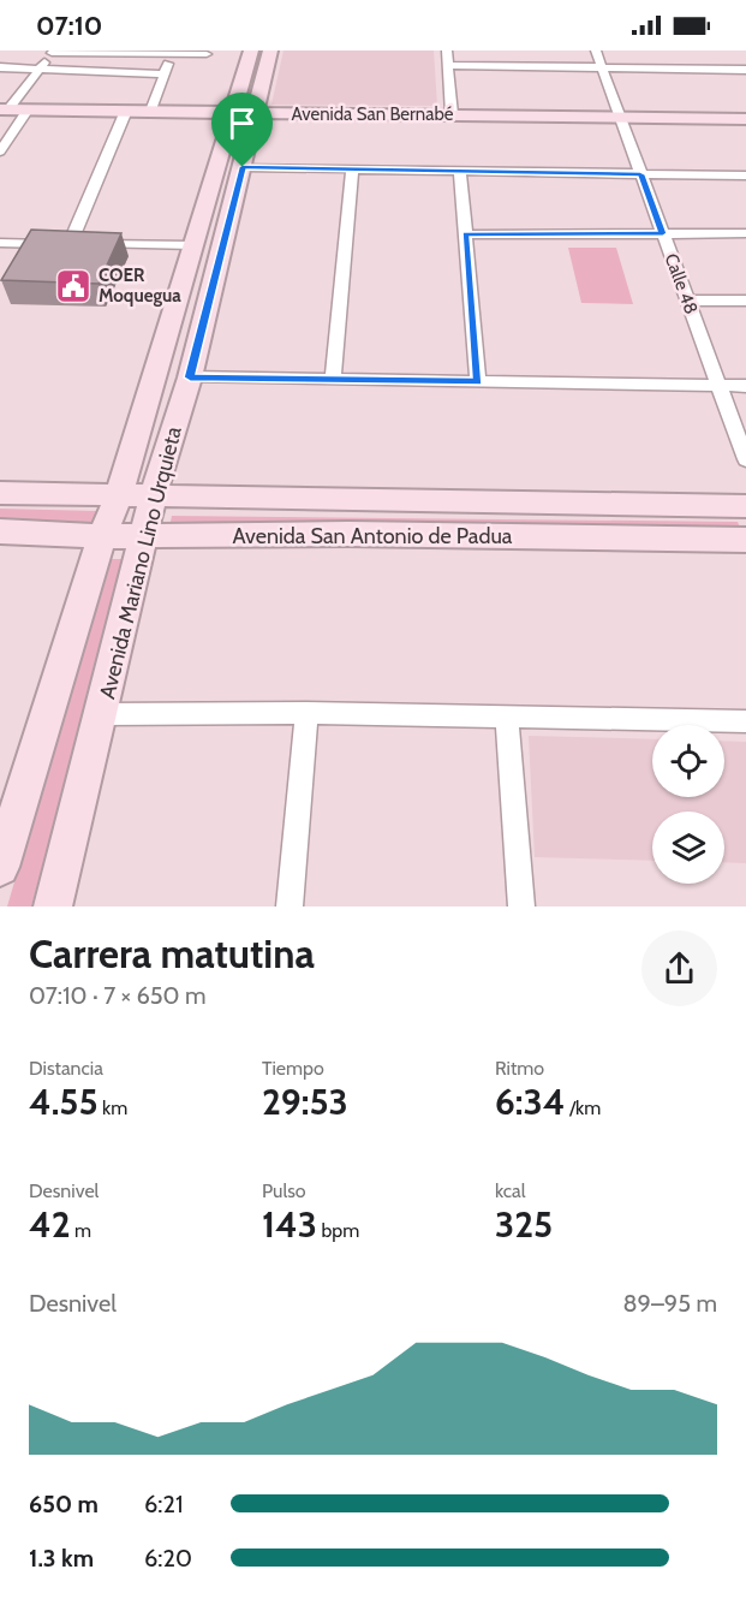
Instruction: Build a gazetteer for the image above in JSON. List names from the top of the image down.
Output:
{
  "streets": {
    "main road": ["Avenida San Bernabé", "Avenida San Antonio de Padua", "Avenida Mariano Lino Urquieta"],
    "street": ["Calle 48"]
  },
  "crossings": [
    ["Avenida San Bernabé", "Calle 48"],
    ["Avenida San Bernabé", "Avenida Mariano Lino Urquieta"],
    ["Avenida San Antonio de Padua", "Avenida Mariano Lino Urquieta"]
  ],
  "places": {
    "public building": ["COER Moquegua"]
  },
  "page": {
    "status": "07:10",
    "heading": ["Carrera matutina", "07:10 · 7 × 650 m"],
    "stats": [
      ["Distancia", "4.55 km"],
      ["Tiempo", "29:53"],
      ["Ritmo", "6:34 /km"],
      ["Desnivel", "42 m"],
      ["Pulso", "143 bpm"],
      ["kcal", "325"]
    ],
    "chart": ["Desnivel", "89–95 m"],
    "list": [
      {
        "name": "650 m",
        "note": "6:21"
      },
      {
        "name": "1.3 km",
        "note": "6:20"
      }
    ]
  }
}
